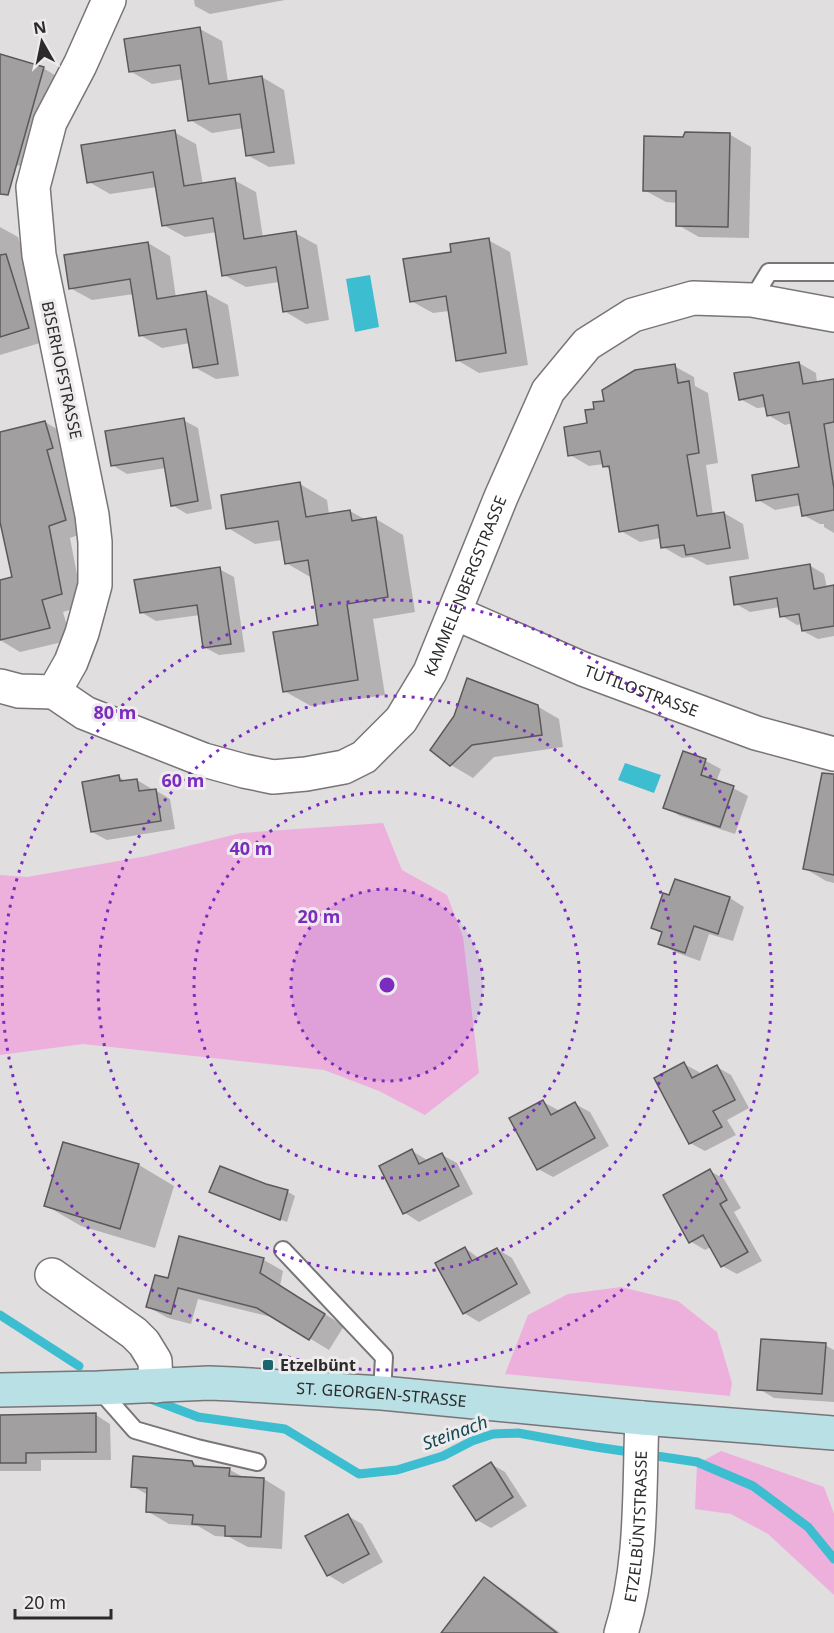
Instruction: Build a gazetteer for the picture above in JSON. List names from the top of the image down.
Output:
{
  "streets": {
    "street": [
      "BISERHOFSTRASSE",
      "KAMMELENBERGSTRASSE",
      "TUTILOSTRASSE",
      "ST. GEORGEN-STRASSE",
      "ETZELBÜNTSTRASSE"
    ]
  },
  "crossings": [
    ["BISERHOFSTRASSE", "KAMMELENBERGSTRASSE"],
    ["KAMMELENBERGSTRASSE", "TUTILOSTRASSE"],
    ["ST. GEORGEN-STRASSE", "ETZELBÜNTSTRASSE"]
  ],
  "water": ["Steinach"],
  "places": {
    "transit": ["Etzelbünt"]
  },
  "scale_bar": "20 m",
  "north": "top",
  "rings": [
    "80 m",
    "60 m",
    "40 m",
    "20 m"
  ]
}
